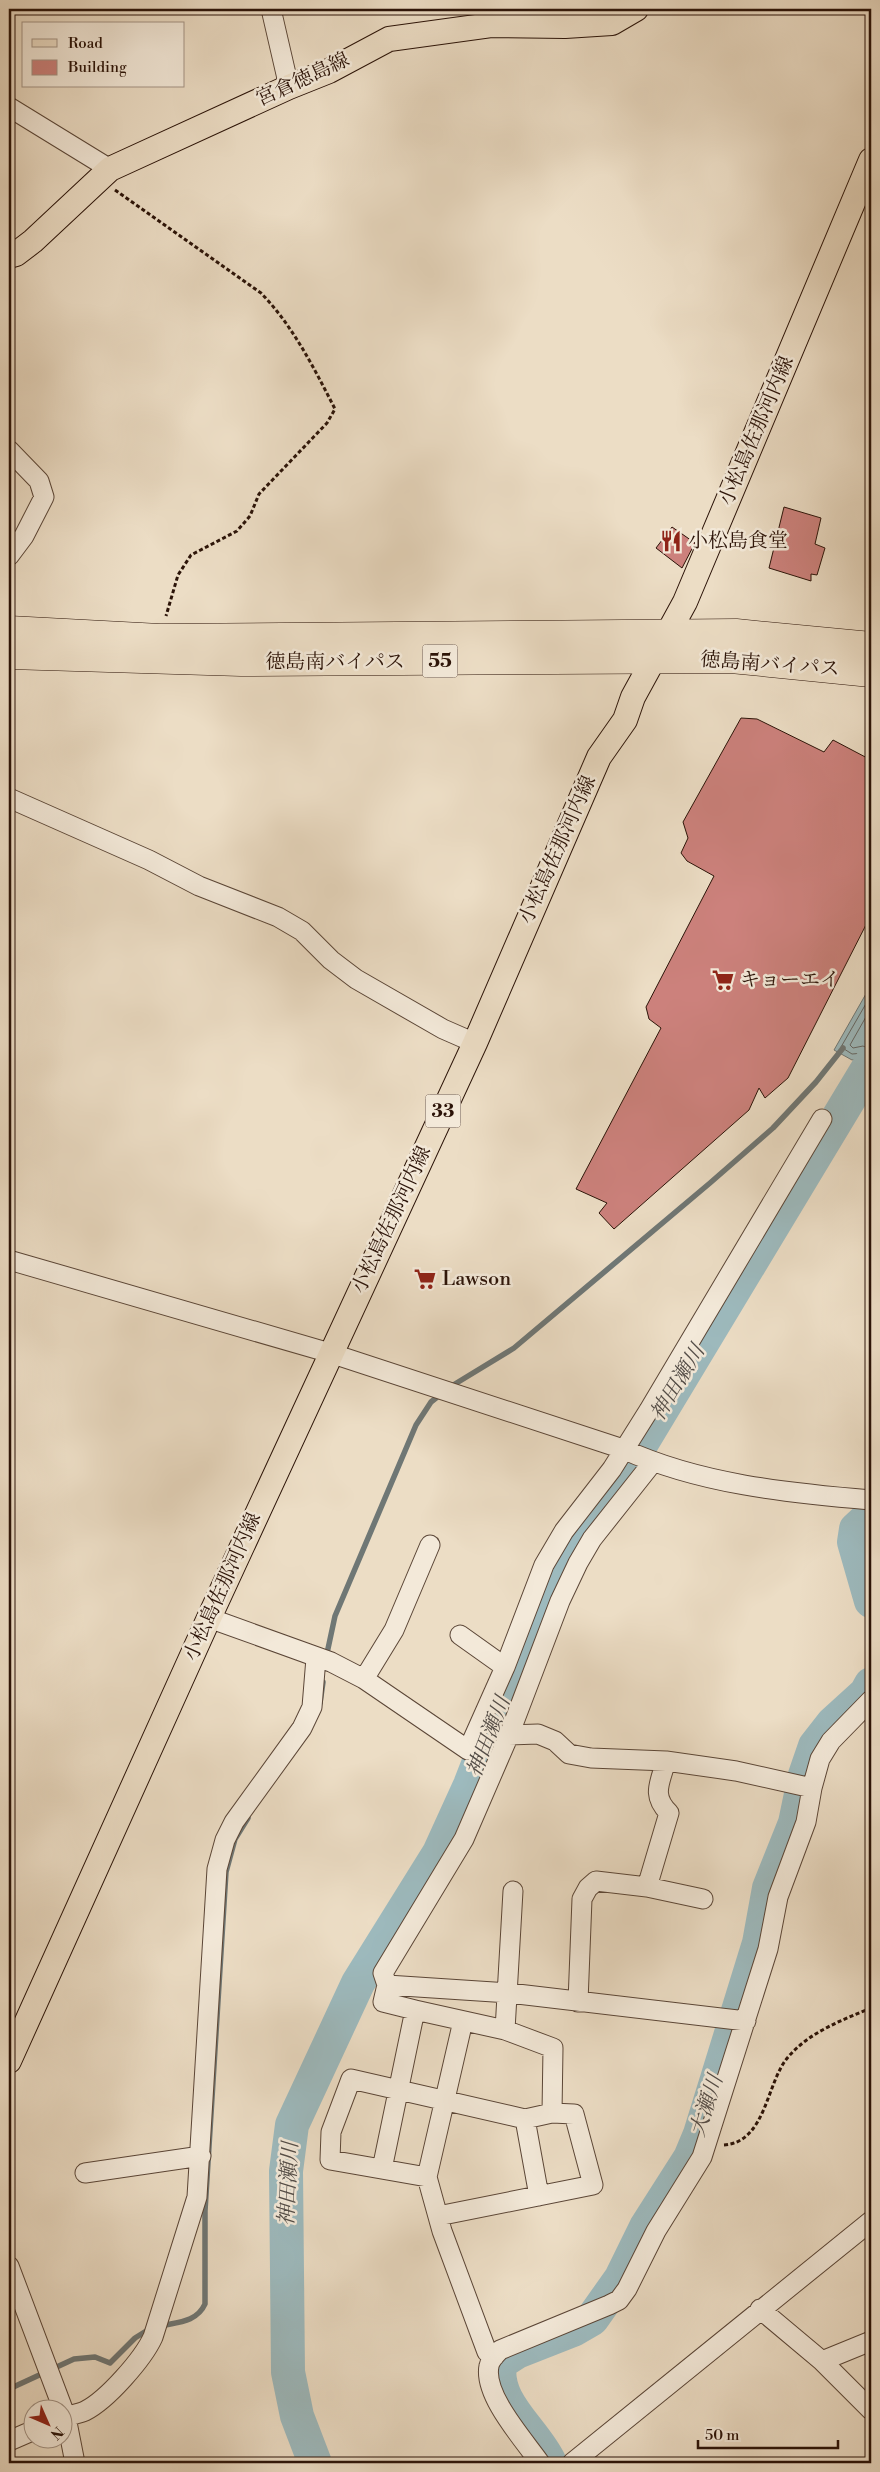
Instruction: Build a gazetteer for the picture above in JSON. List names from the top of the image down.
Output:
{
  "streets": {
    "highway": ["55", "徳島南バイパス"],
    "main road": ["宮倉徳島線", "小松島佐那河内線", "33"]
  },
  "crossings": [
    ["小松島佐那河内線", "徳島南バイパス"]
  ],
  "water": ["神田瀬川", "大瀬川"],
  "places": {
    "restaurant": ["小松島食堂"],
    "supermarket": ["キョーエイ", "Lawson"]
  },
  "legend": ["Road", "Building"],
  "scale_bar": "50 m",
  "north": "bottom right"
}
